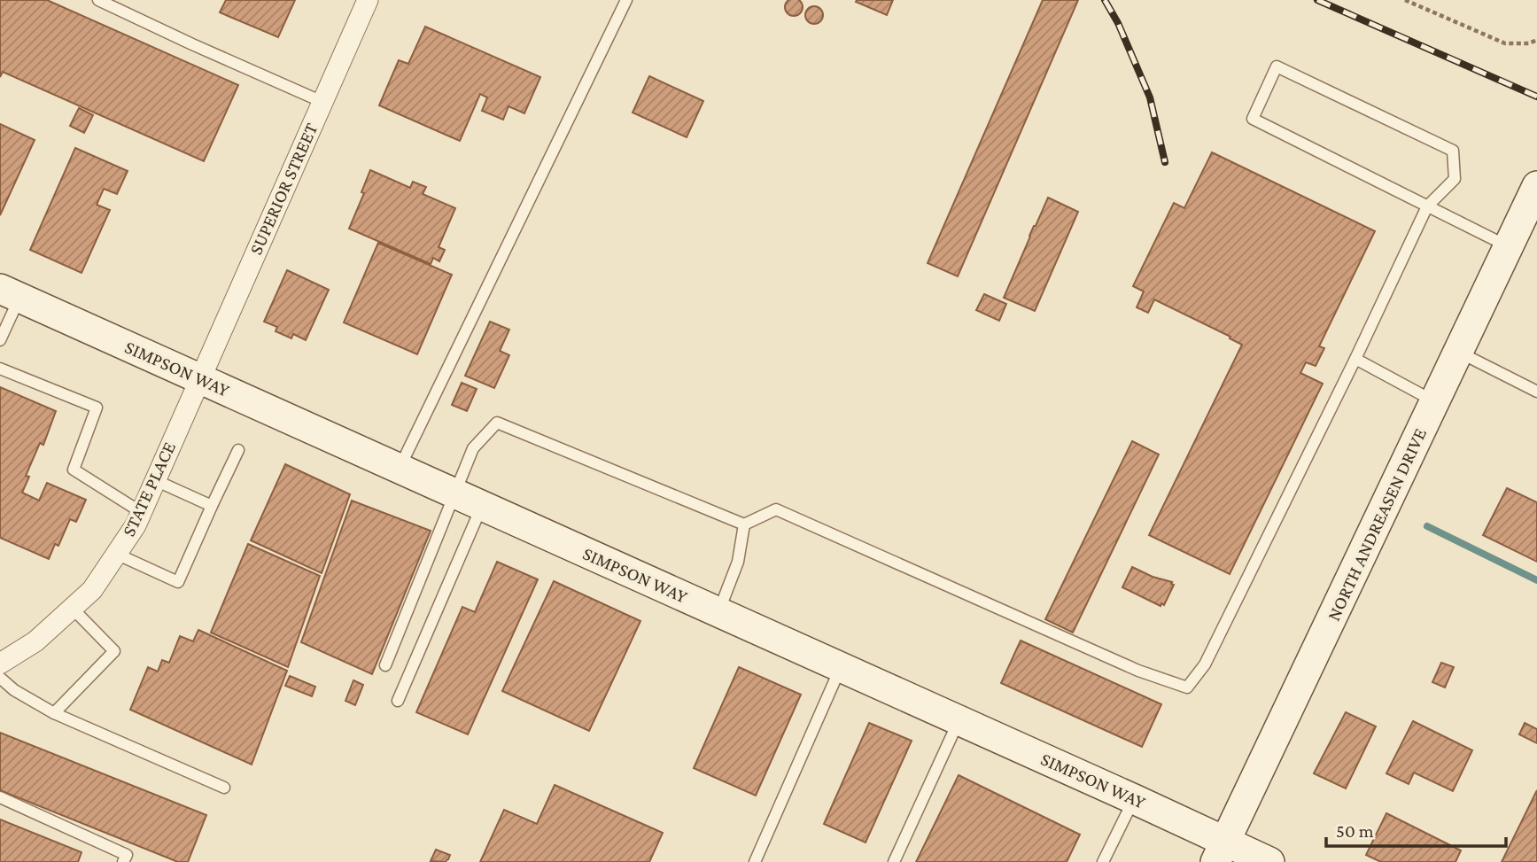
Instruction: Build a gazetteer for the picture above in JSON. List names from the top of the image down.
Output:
{
  "streets": {
    "street": [
      "SUPERIOR STREET",
      "SIMPSON WAY",
      "STATE PLACE",
      "NORTH ANDREASEN DRIVE"
    ]
  },
  "crossings": [
    ["SUPERIOR STREET", "SIMPSON WAY"],
    ["SUPERIOR STREET", "STATE PLACE"],
    ["SIMPSON WAY", "STATE PLACE"],
    ["SIMPSON WAY", "NORTH ANDREASEN DRIVE"]
  ],
  "scale_bar": "50 m"
}
